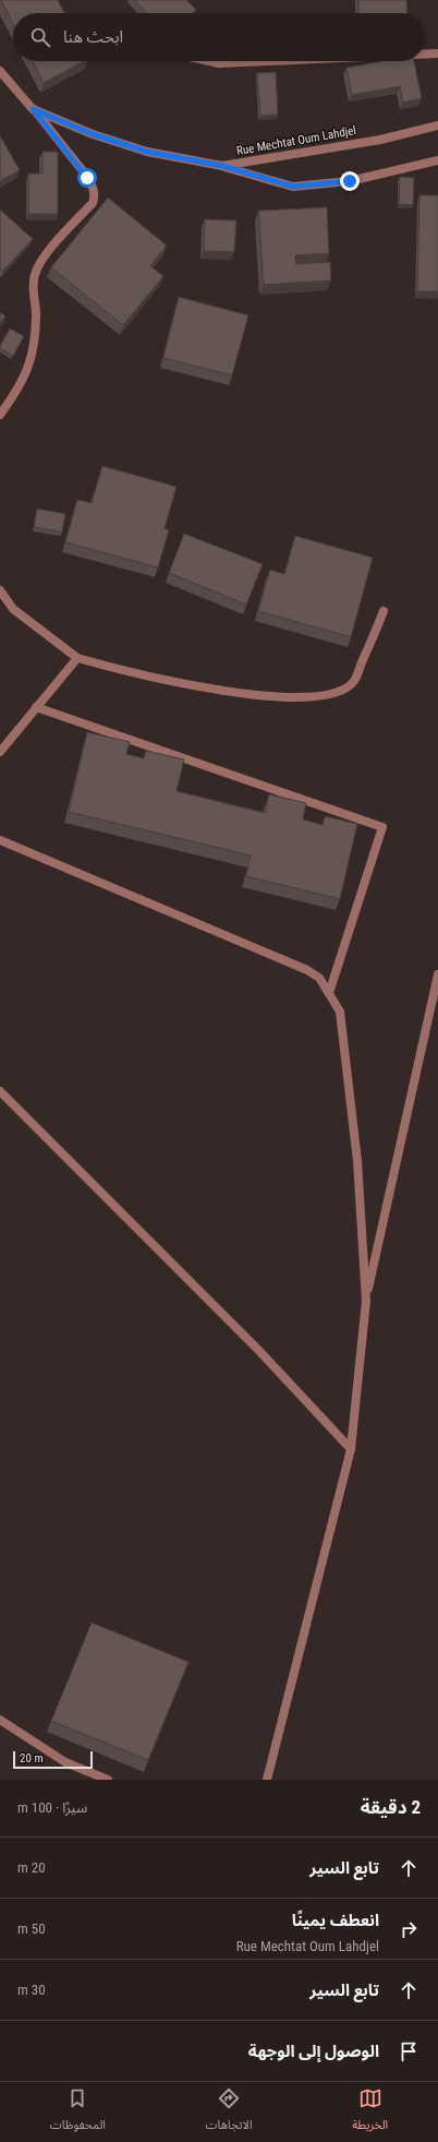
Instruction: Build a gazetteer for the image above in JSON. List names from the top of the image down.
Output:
{
  "streets": {
    "street": ["Rue Mechtat Oum Lahdjel"]
  },
  "scale_bar": "20 m",
  "page": {
    "search": "ابحث هنا",
    "scale": "20 m",
    "heading": ["2 دقيقة", "سيرًا · 100 m"],
    "list": [
      ["تابع السير", "20 m"],
      ["انعطف يمينًا", "Rue Mechtat Oum Lahdjel", "50 m"],
      ["تابع السير", "30 m"],
      "الوصول إلى الوجهة"
    ],
    "nav": ["الخريطة", "الاتجاهات", "المحفوظات"]
  }
}
